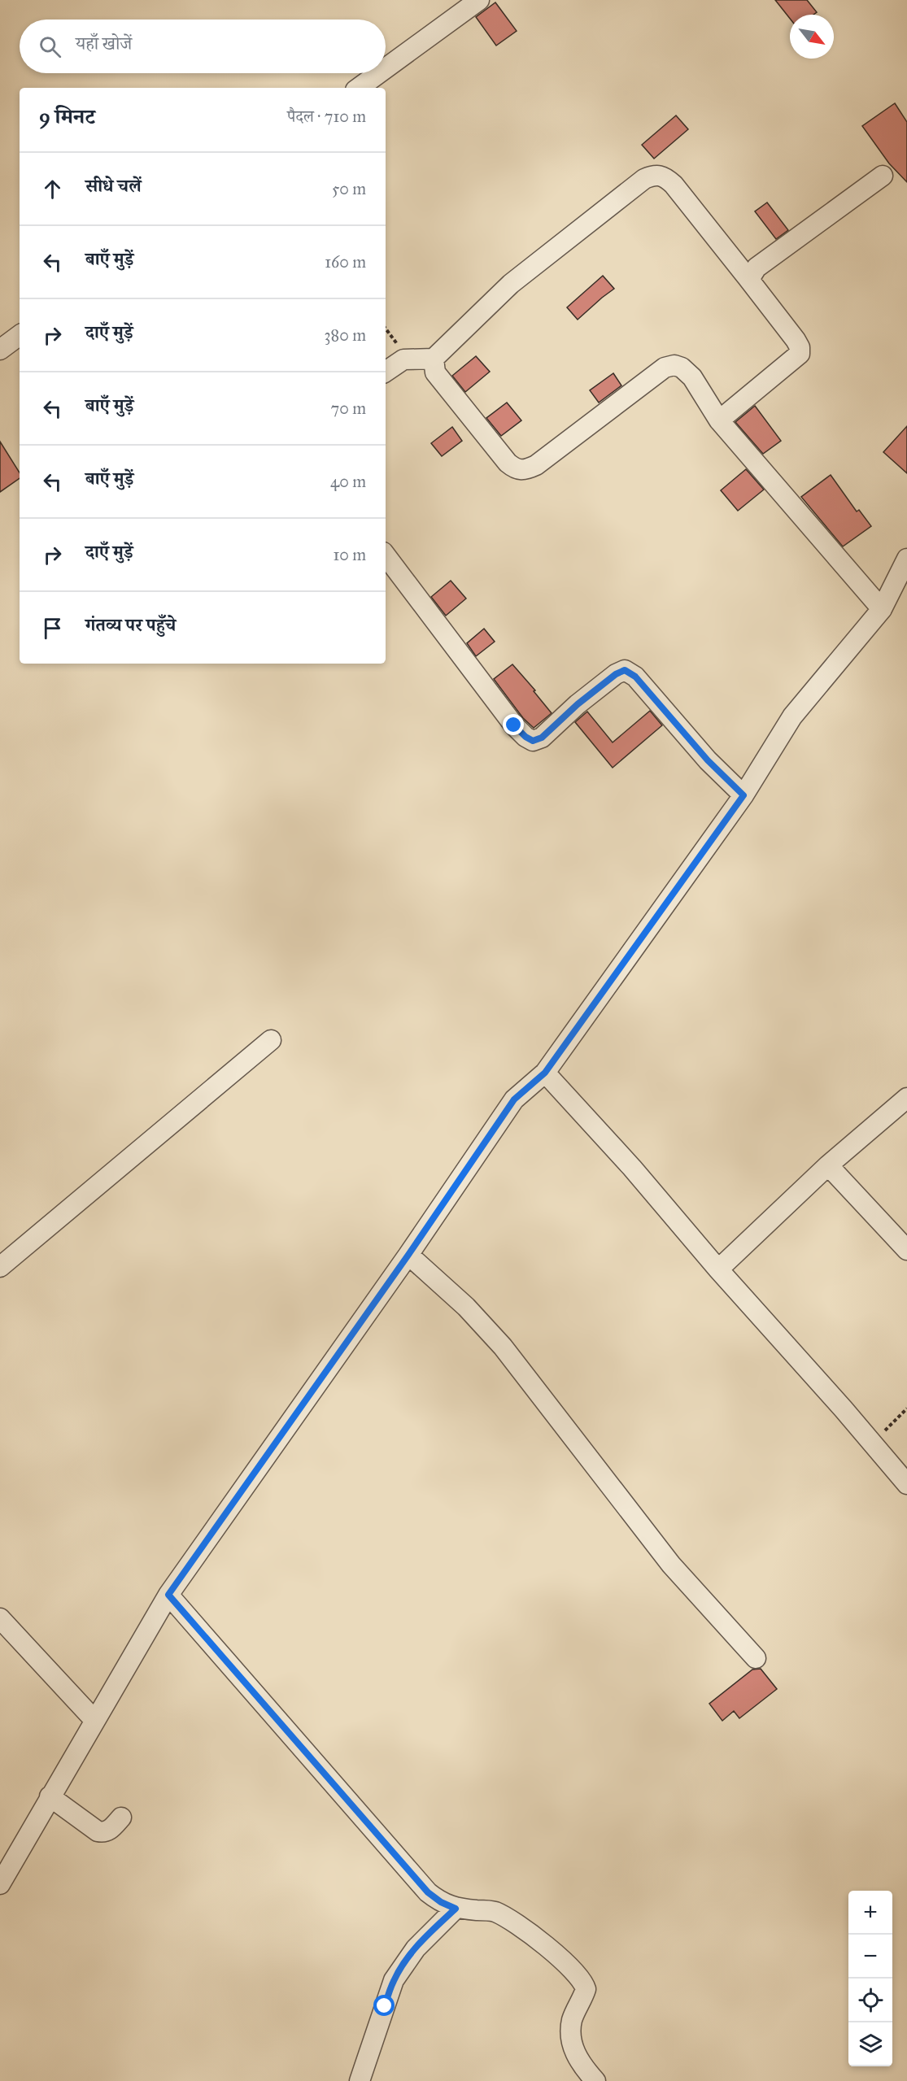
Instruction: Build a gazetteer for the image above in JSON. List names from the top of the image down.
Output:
{
  "north": "bottom right",
  "page": {
    "search": "यहाँ खोजें",
    "heading": ["9 मिनट", "पैदल · 710 m"],
    "list": [
      ["सीधे चलें", "50 m"],
      ["बाएँ मुड़ें", "160 m"],
      ["दाएँ मुड़ें", "380 m"],
      ["बाएँ मुड़ें", "70 m"],
      ["बाएँ मुड़ें", "40 m"],
      ["दाएँ मुड़ें", "10 m"],
      "गंतव्य पर पहुँचे"
    ],
    "map_buttons": ["+", "−"]
  }
}
